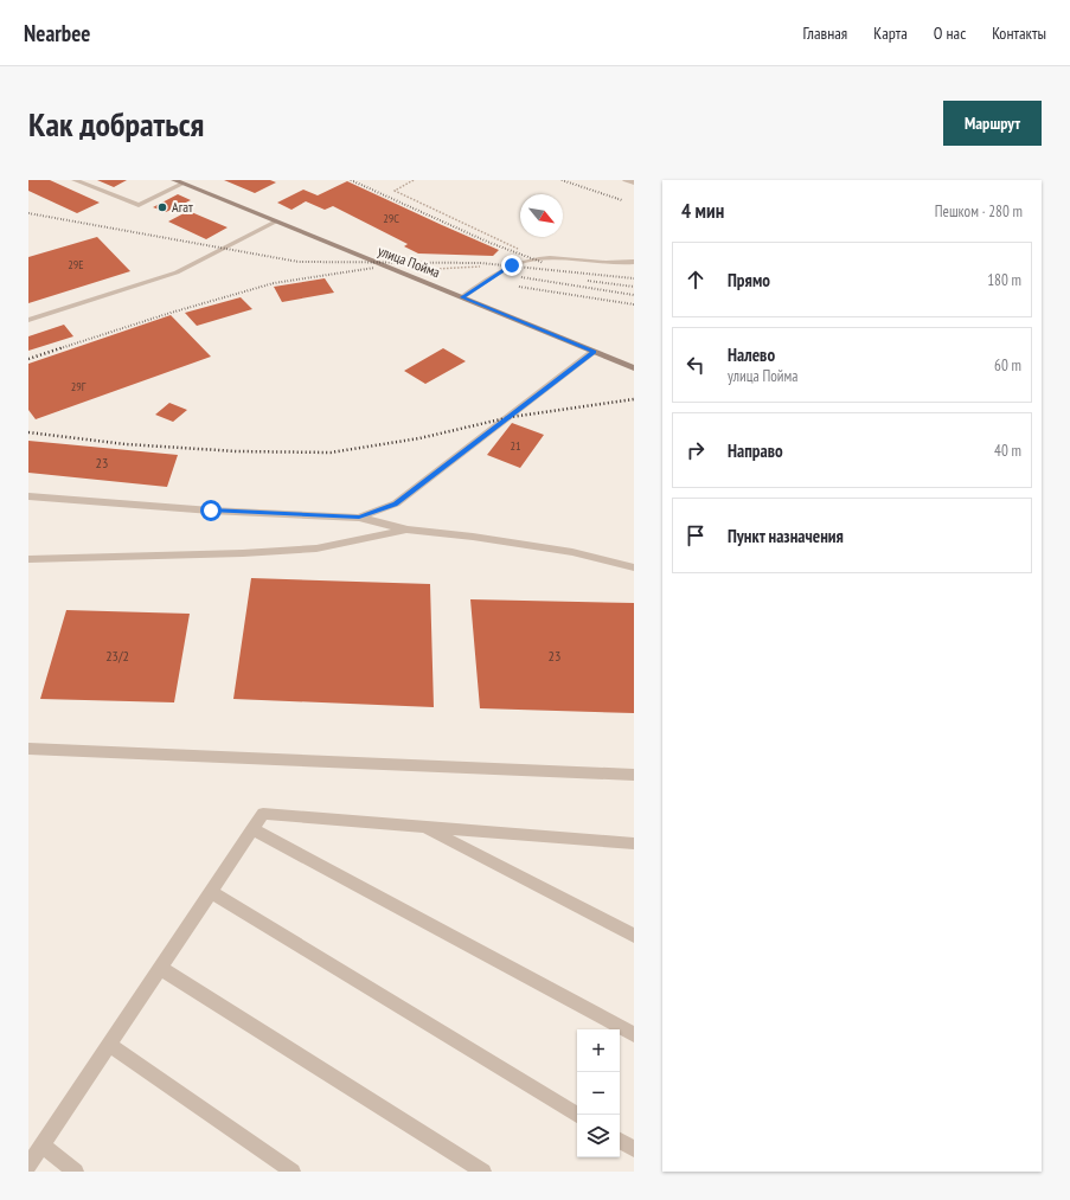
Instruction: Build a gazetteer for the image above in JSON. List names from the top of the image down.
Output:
{
  "streets": {
    "main road": ["улица Пойма"]
  },
  "places": ["Агат"],
  "house_numbers": [
    "29С",
    "29Е",
    "29Г",
    "21",
    "23",
    "23/2",
    "23"
  ],
  "north": "bottom right",
  "page": {
    "header": "Nearbee",
    "nav": [
      "Главная",
      "Карта",
      "О нас",
      "Контакты"
    ],
    "buttons": "Маршрут",
    "title": "Как добраться",
    "heading": ["4 мин", "Пешком · 280 m"],
    "list": [
      ["Прямо", "180 m"],
      ["Налево", "улица Пойма", "60 m"],
      ["Направо", "40 m"],
      "Пункт назначения"
    ],
    "map_buttons": ["+", "−"]
  }
}
